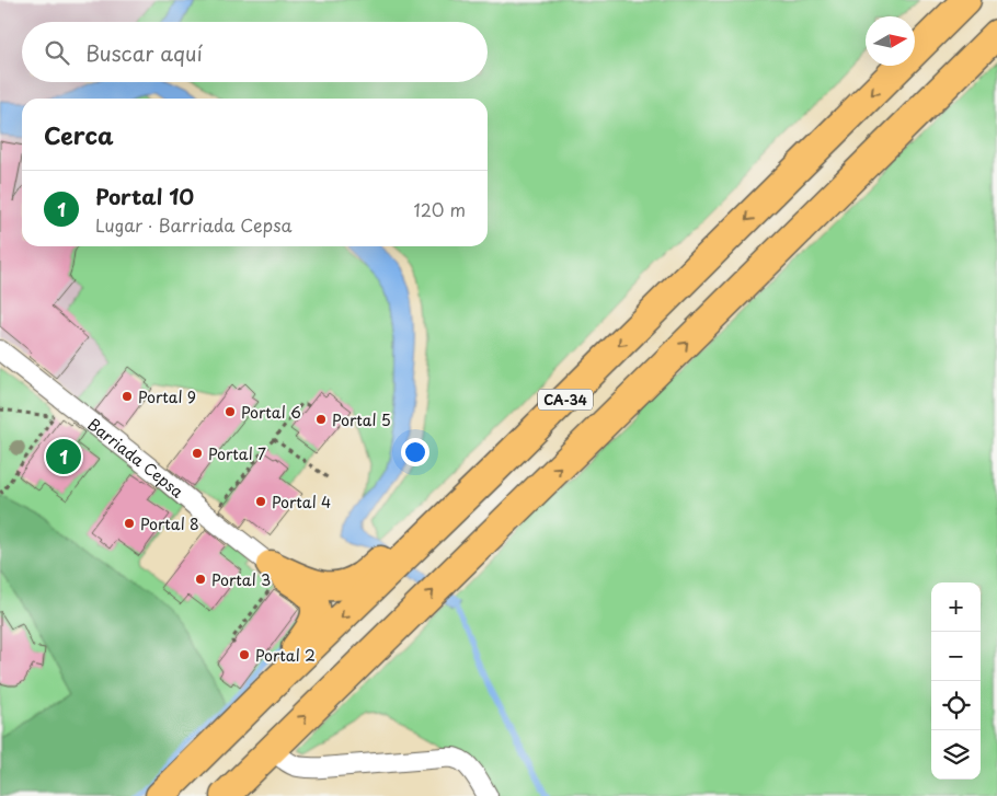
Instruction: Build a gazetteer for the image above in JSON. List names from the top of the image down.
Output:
{
  "streets": {
    "highway": ["CA-34"],
    "street": ["Barriada Cepsa"]
  },
  "places": [
    "Portal 9",
    "Portal 6",
    "Portal 5",
    "Portal 7",
    "Portal 4",
    "Portal 8",
    "Portal 3",
    "Portal 2"
  ],
  "north": "right",
  "page": {
    "search": "Buscar aquí",
    "heading": "Cerca",
    "list": [
      {
        "mark": "1",
        "name": "Portal 10",
        "note": "Lugar · Barriada Cepsa",
        "value": "120 m"
      }
    ],
    "pins": "1",
    "map_buttons": ["+", "−"]
  }
}
